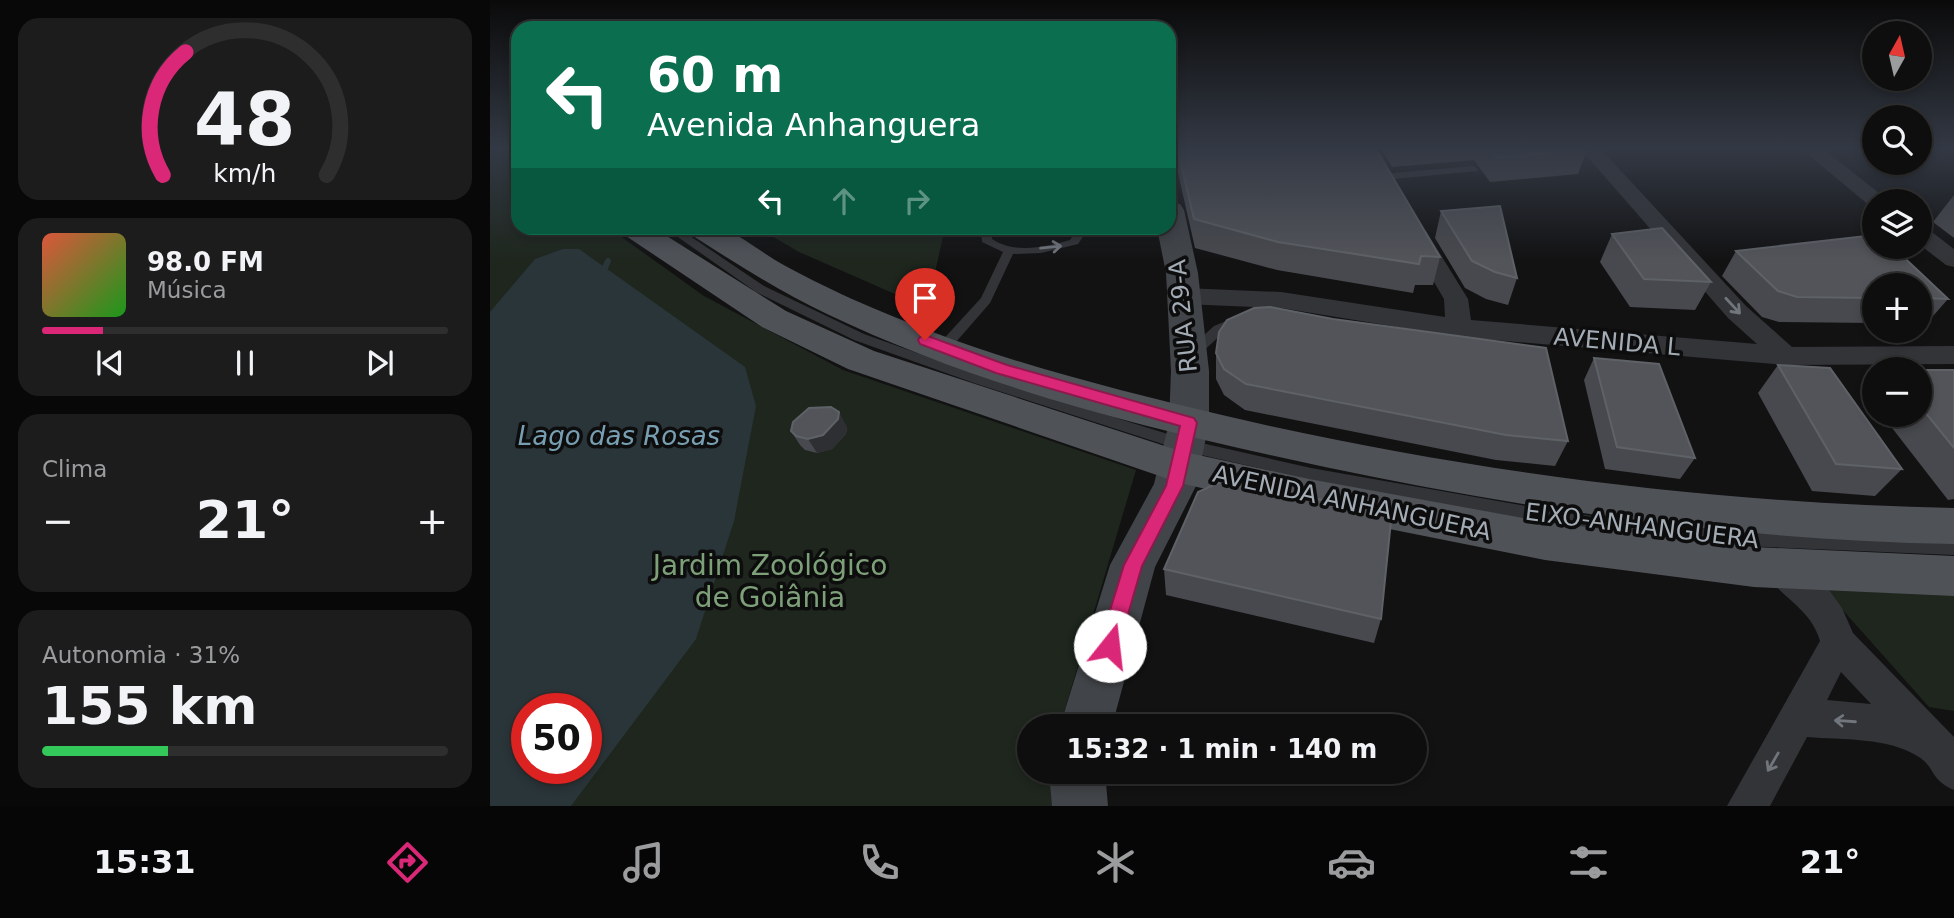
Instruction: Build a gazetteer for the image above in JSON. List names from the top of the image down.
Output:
{
  "streets": {
    "main road": ["AVENIDA ANHANGUERA"],
    "street": ["RUA 29-A", "AVENIDA L"],
    "lane": ["EIXO-ANHANGUERA"]
  },
  "crossings": [
    ["RUA 29-A", "AVENIDA L"],
    ["RUA 29-A", "AVENIDA ANHANGUERA"],
    ["RUA 29-A", "EIXO-ANHANGUERA"],
    ["AVENIDA ANHANGUERA", "EIXO-ANHANGUERA"]
  ],
  "water": ["Lago das Rosas"],
  "parks": ["Jardim Zoológico de Goiânia"],
  "north": "top",
  "page": {
    "map_buttons": ["+", "−"],
    "turn": ["60 m", "Avenida Anhanguera"],
    "song": ["98.0 FM", "Música"],
    "tile": [
      "Clima",
      ["Autonomia · 31%", "155 km"]
    ],
    "heat": ["−", "21°", "+"],
    "limit": "50",
    "trip": "15:32 · 1 min · 140 m",
    "tabs": ["15:31", "21°"],
    "gauge": ["48", "km/h"]
  }
}
